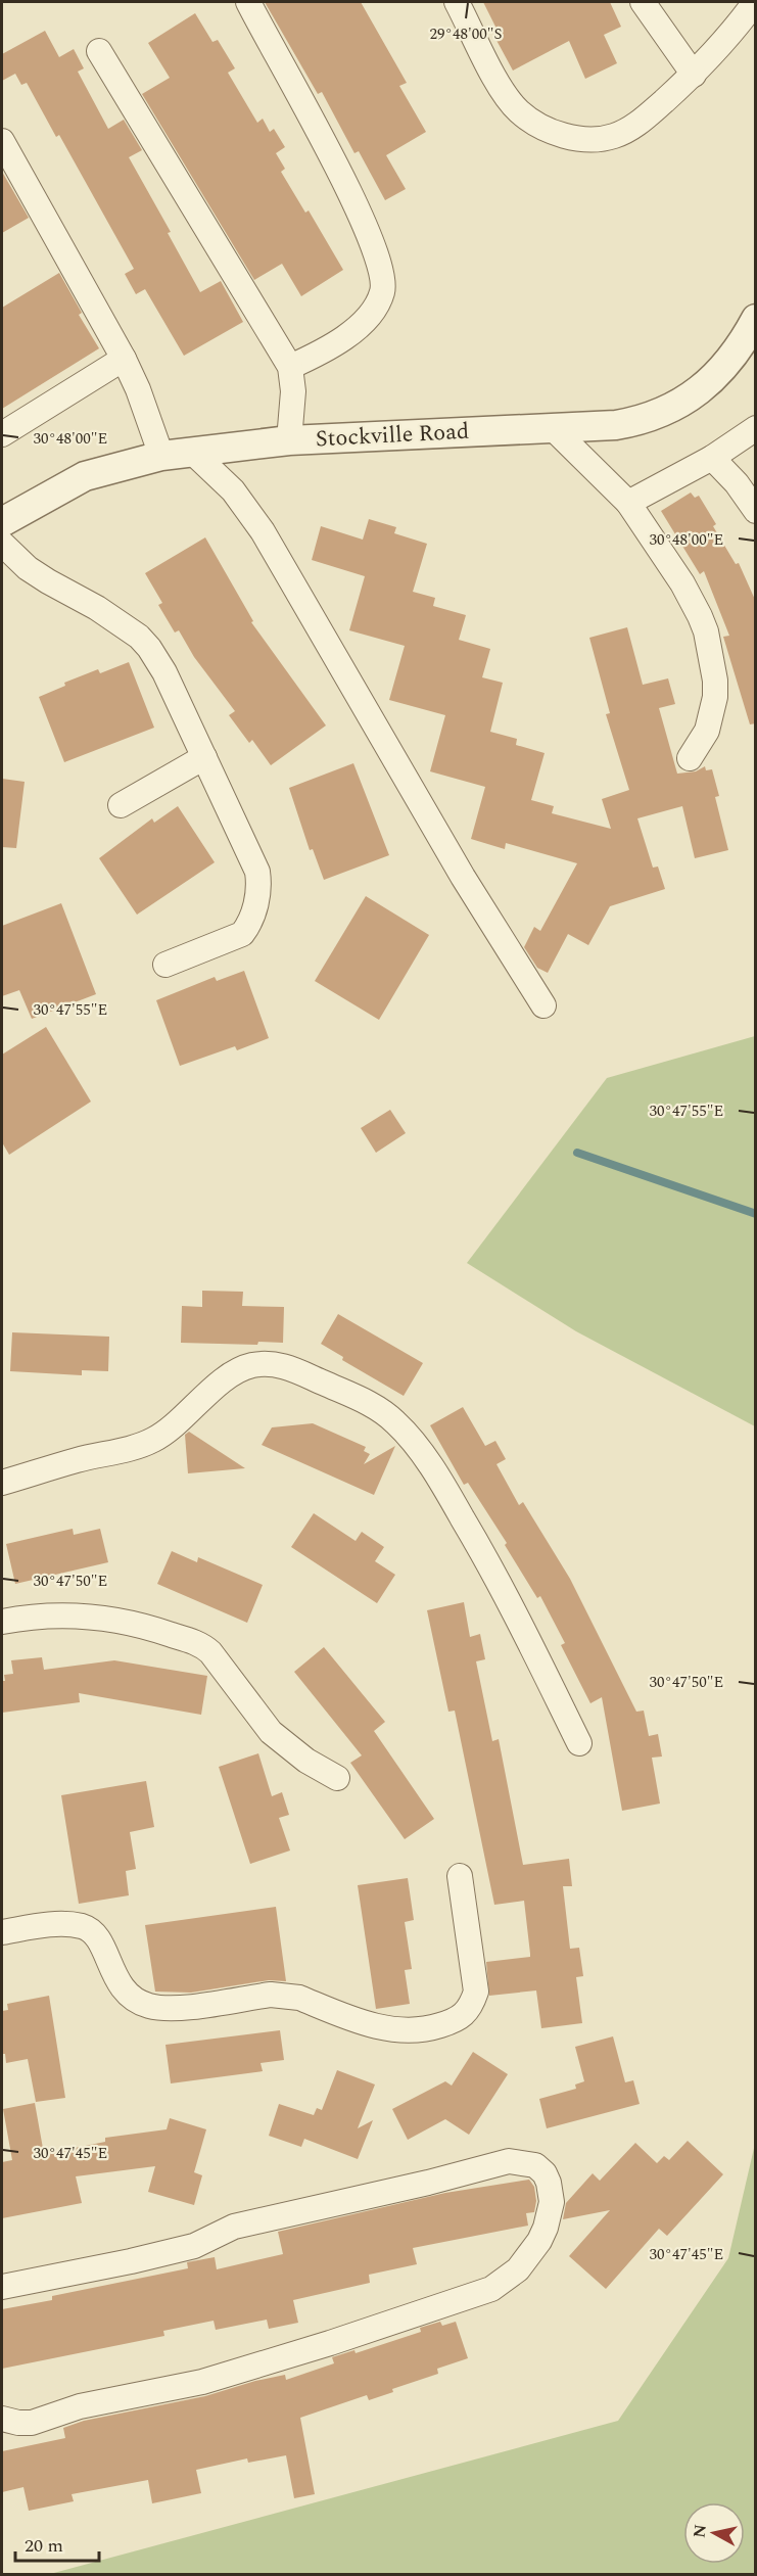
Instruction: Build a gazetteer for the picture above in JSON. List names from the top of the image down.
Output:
{
  "streets": {
    "street": ["Stockville Road"]
  },
  "scale_bar": "20 m",
  "north": "left",
  "coordinates": [
    "29°48'00\"S",
    "30°48'00\"E",
    "30°47'55\"E",
    "30°47'50\"E",
    "30°47'45\"E"
  ]
}
